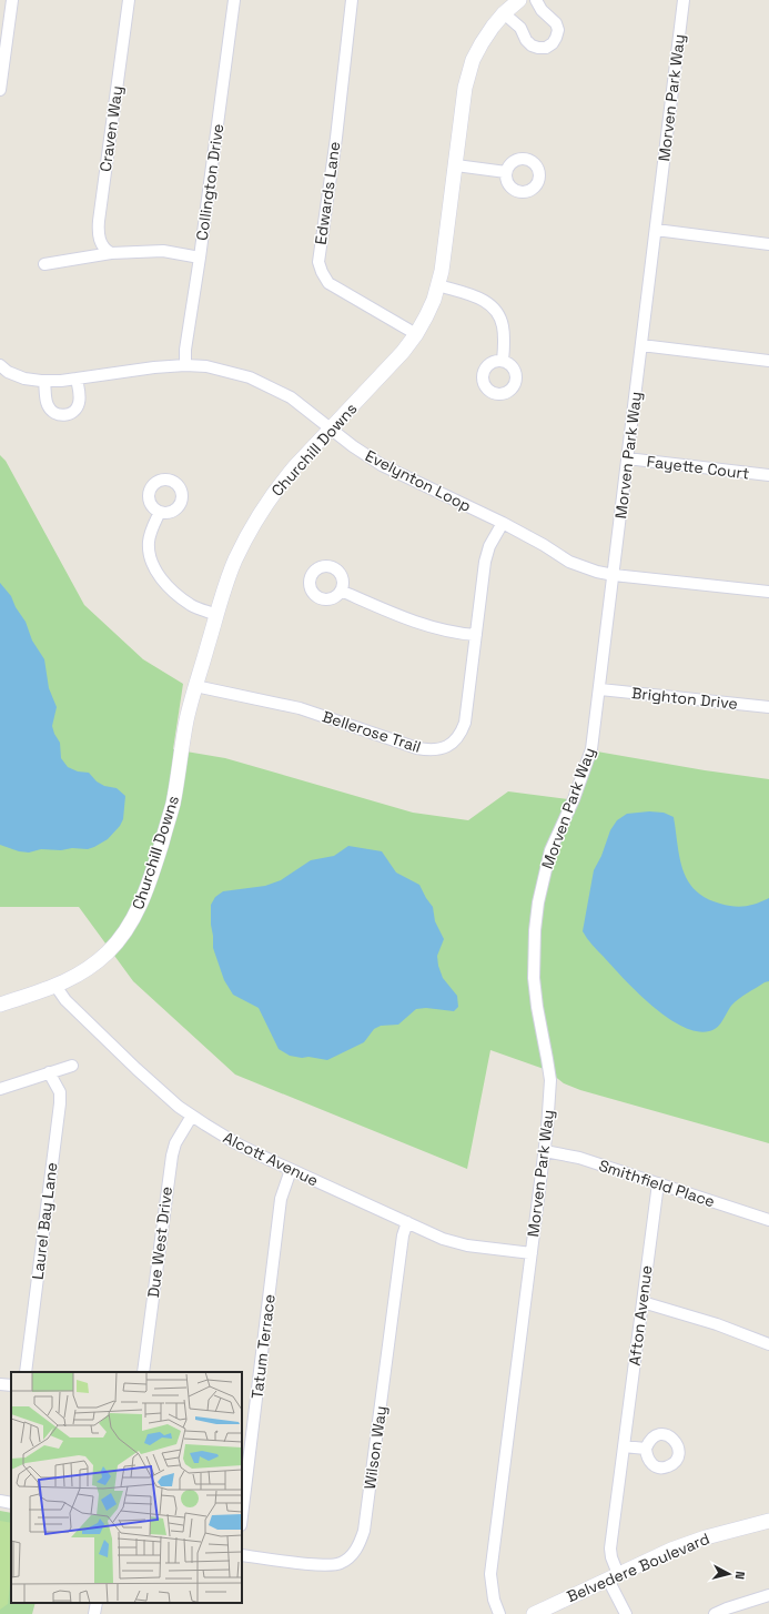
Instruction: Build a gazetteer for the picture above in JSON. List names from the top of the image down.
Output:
{
  "streets": {
    "street": [
      "Morven Park Way",
      "Craven Way",
      "Collington Drive",
      "Edwards Lane",
      "Churchill Downs",
      "Fayette Court",
      "Evelynton Loop",
      "Brighton Drive",
      "Bellerose Trail",
      "Alcott Avenue",
      "Smithfield Place",
      "Laurel Bay Lane",
      "Due West Drive",
      "Afton Avenue",
      "Tatum Terrace",
      "Wilson Way",
      "Belvedere Boulevard"
    ]
  },
  "crossings": [
    ["Morven Park Way", "Fayette Court"],
    ["Morven Park Way", "Evelynton Loop"],
    ["Morven Park Way", "Brighton Drive"],
    ["Morven Park Way", "Alcott Avenue"],
    ["Morven Park Way", "Smithfield Place"],
    ["Collington Drive", "Evelynton Loop"],
    ["Edwards Lane", "Churchill Downs"],
    ["Churchill Downs", "Evelynton Loop"],
    ["Churchill Downs", "Bellerose Trail"],
    ["Churchill Downs", "Alcott Avenue"],
    ["Evelynton Loop", "Bellerose Trail"],
    ["Alcott Avenue", "Due West Drive"],
    ["Alcott Avenue", "Tatum Terrace"],
    ["Alcott Avenue", "Wilson Way"],
    ["Smithfield Place", "Afton Avenue"],
    ["Afton Avenue", "Belvedere Boulevard"]
  ],
  "north": "right"
}
